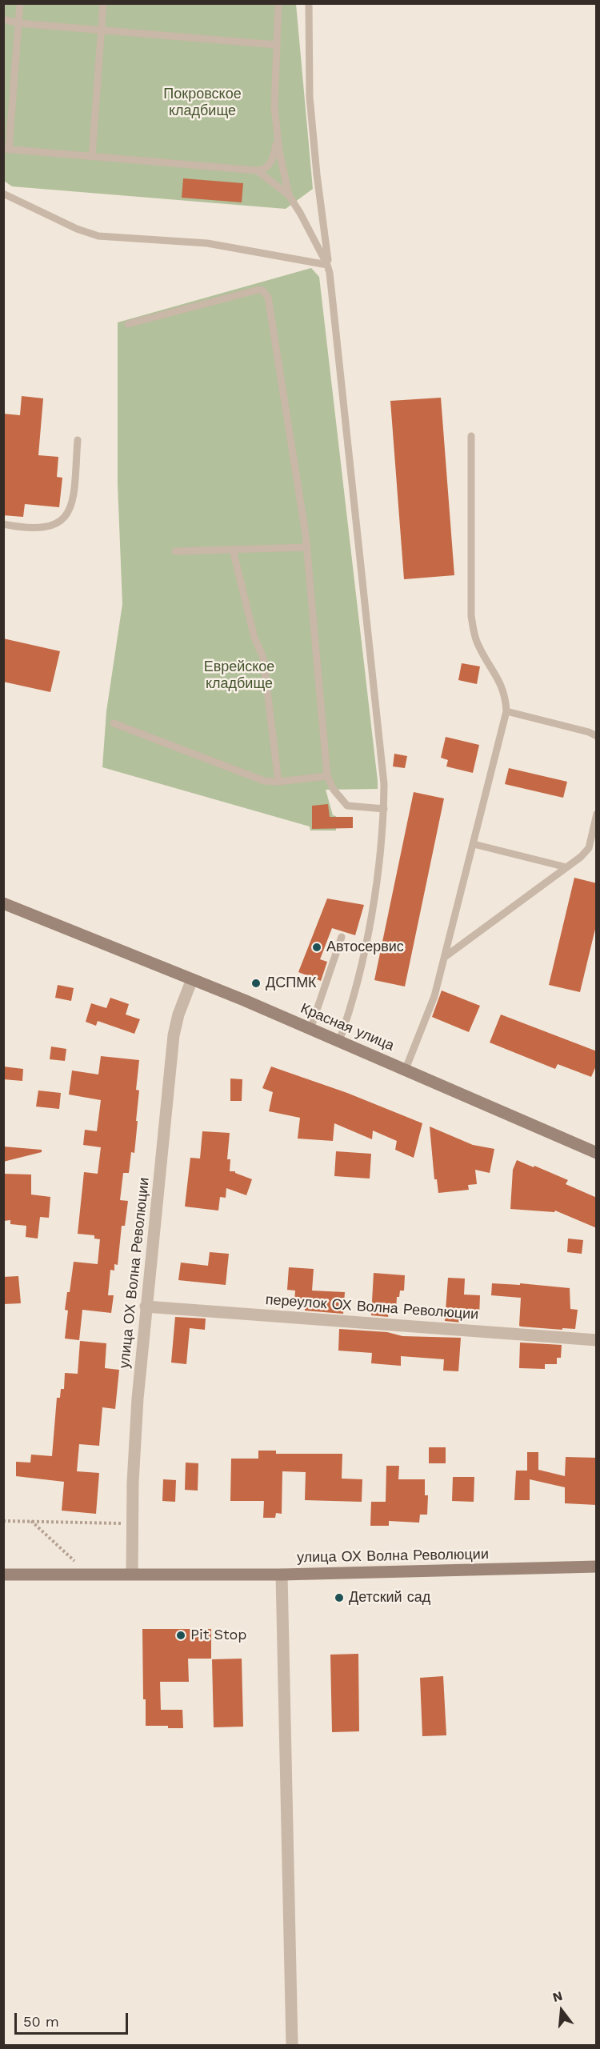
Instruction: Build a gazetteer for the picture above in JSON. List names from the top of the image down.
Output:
{
  "streets": {
    "street": ["Красная улица", "улица ОХ Волна Революции", "переулок ОХ Волна Революции"]
  },
  "crossings": [
    ["Красная улица", "улица ОХ Волна Революции"],
    ["улица ОХ Волна Революции", "переулок ОХ Волна Революции"]
  ],
  "parks": ["Покровское кладбище", "Еврейское кладбище"],
  "places": [
    "Автосервис",
    "ДСПМК",
    "Детский сад",
    "Pit Stop"
  ],
  "scale_bar": "50 m",
  "north": "top"
}
